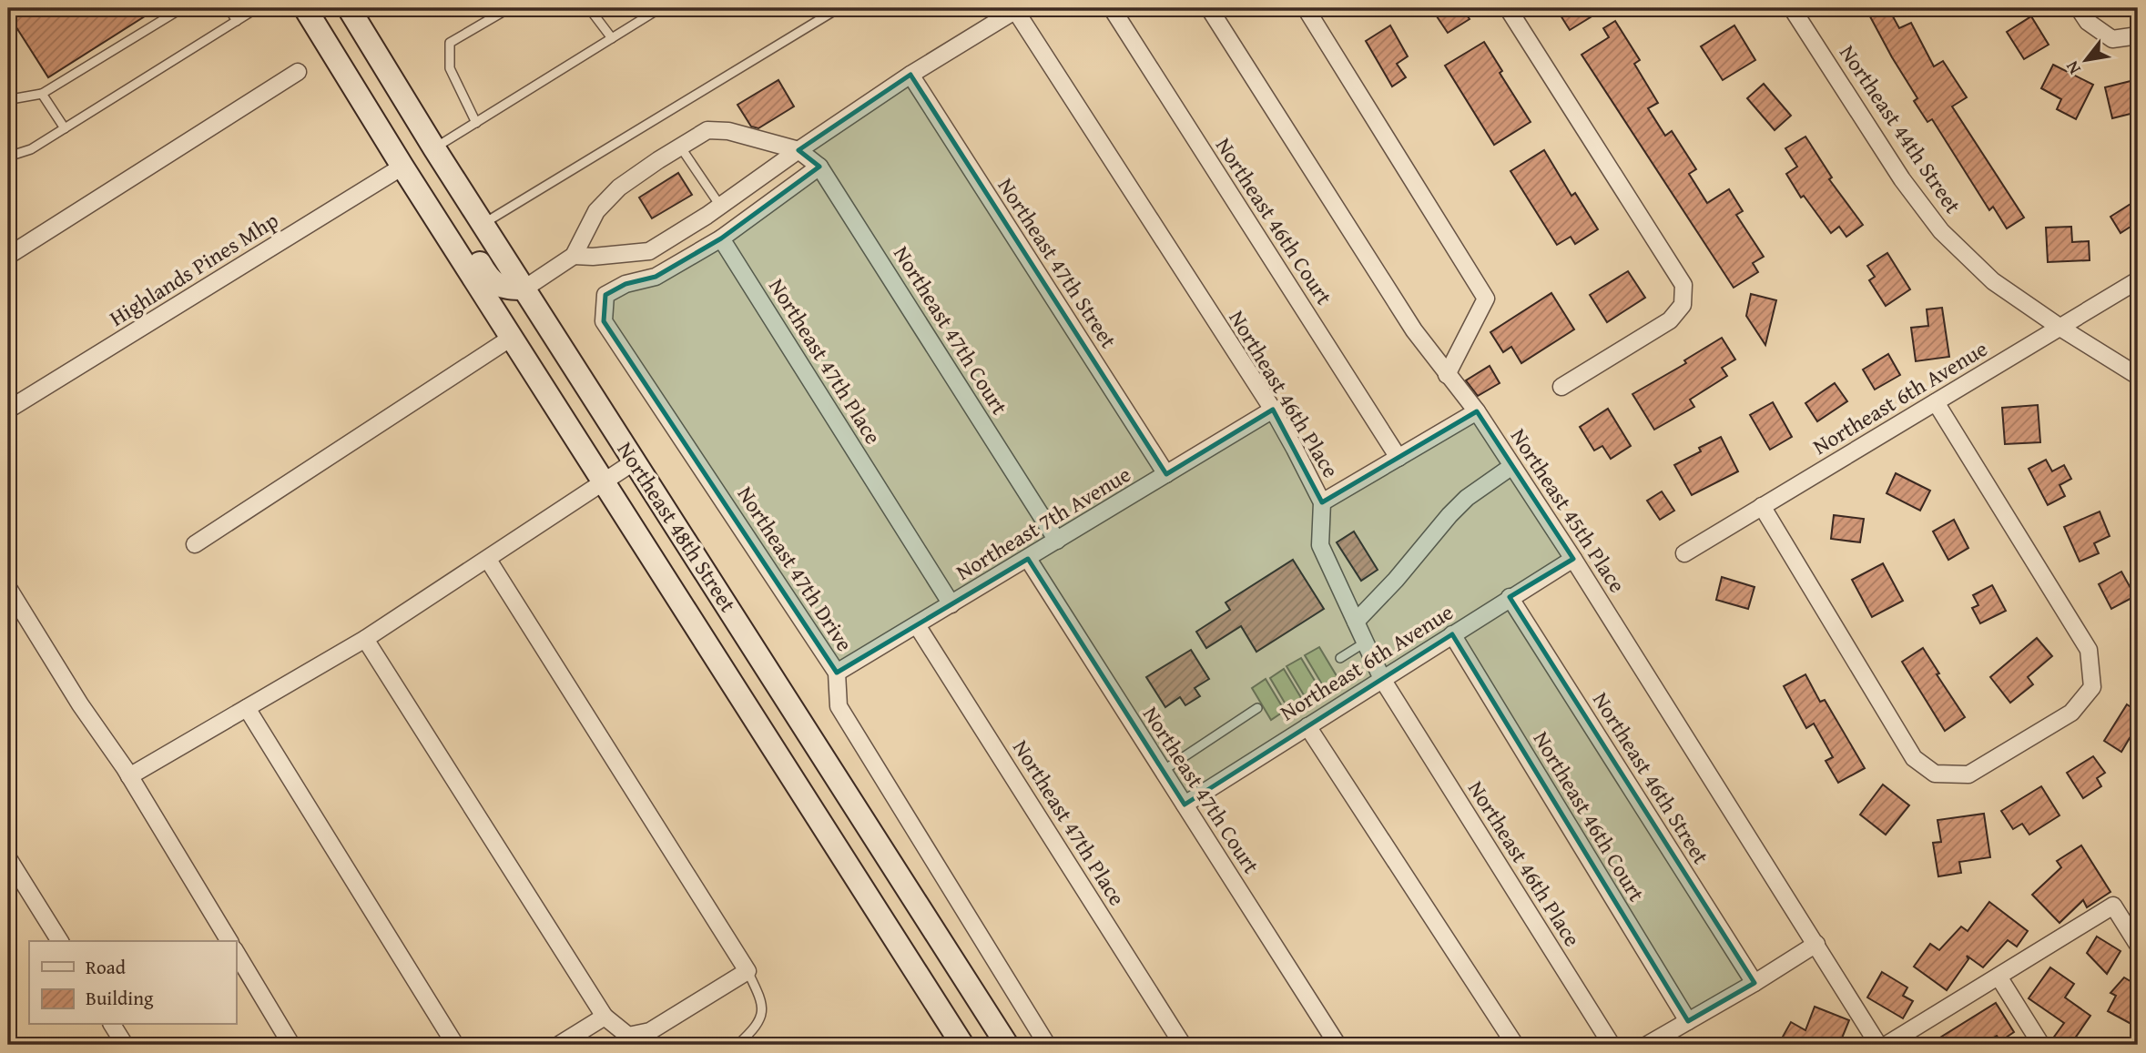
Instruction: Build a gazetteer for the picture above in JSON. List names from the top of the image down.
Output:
{
  "streets": {
    "main road": ["Northeast 48th Street"],
    "street": [
      "Northeast 44th Street",
      "Northeast 46th Court",
      "Northeast 47th Street",
      "Highlands Pines Mhp",
      "Northeast 47th Court",
      "Northeast 47th Place",
      "Northeast 46th Place",
      "Northeast 6th Avenue",
      "Northeast 45th Place",
      "Northeast 7th Avenue",
      "Northeast 47th Drive",
      "Northeast 46th Street"
    ]
  },
  "crossings": [
    ["Northeast 44th Street", "Northeast 6th Avenue"],
    ["Northeast 46th Court", "Northeast 6th Avenue"],
    ["Northeast 47th Street", "Northeast 7th Avenue"],
    ["Highlands Pines Mhp", "Northeast 48th Street"],
    ["Northeast 47th Court", "Northeast 6th Avenue"],
    ["Northeast 47th Court", "Northeast 7th Avenue"],
    ["Northeast 47th Place", "Northeast 7th Avenue"],
    ["Northeast 47th Place", "Northeast 47th Drive"],
    ["Northeast 46th Place", "Northeast 6th Avenue"],
    ["Northeast 46th Place", "Northeast 7th Avenue"],
    ["Northeast 6th Avenue", "Northeast 45th Place"],
    ["Northeast 6th Avenue", "Northeast 46th Street"],
    ["Northeast 7th Avenue", "Northeast 47th Drive"]
  ],
  "legend": ["Road", "Building"],
  "north": "bottom left"
}
